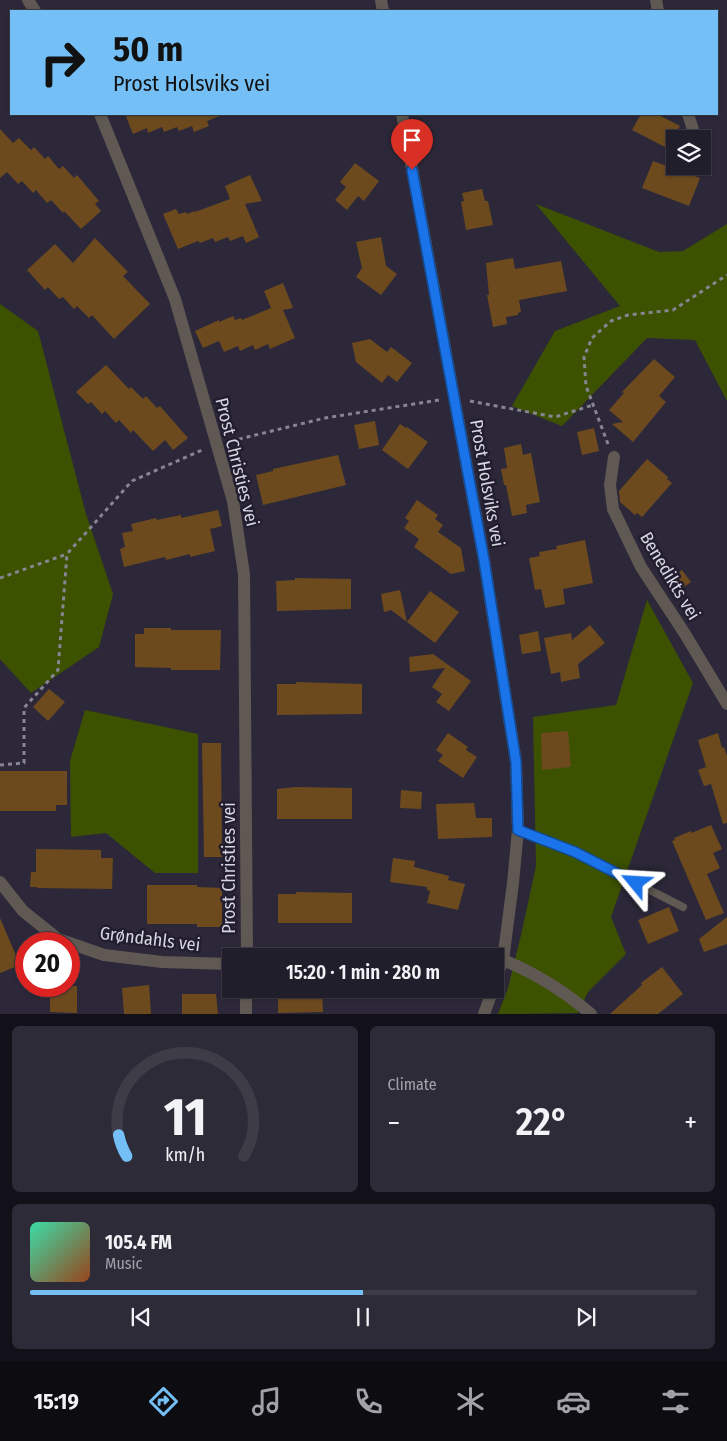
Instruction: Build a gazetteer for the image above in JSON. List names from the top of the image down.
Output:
{
  "streets": {
    "street": [
      "Prost Christies vei",
      "Prost Holsviks vei",
      "Benedikts vei",
      "Grøndahls vei"
    ]
  },
  "page": {
    "turn": ["50 m", "Prost Holsviks vei"],
    "limit": "20",
    "trip": "15:20 · 1 min · 280 m",
    "tile": "Climate",
    "heat": ["−", "22°", "+"],
    "song": ["105.4 FM", "Music"],
    "tabs": "15:19",
    "gauge": ["11", "km/h"]
  }
}
